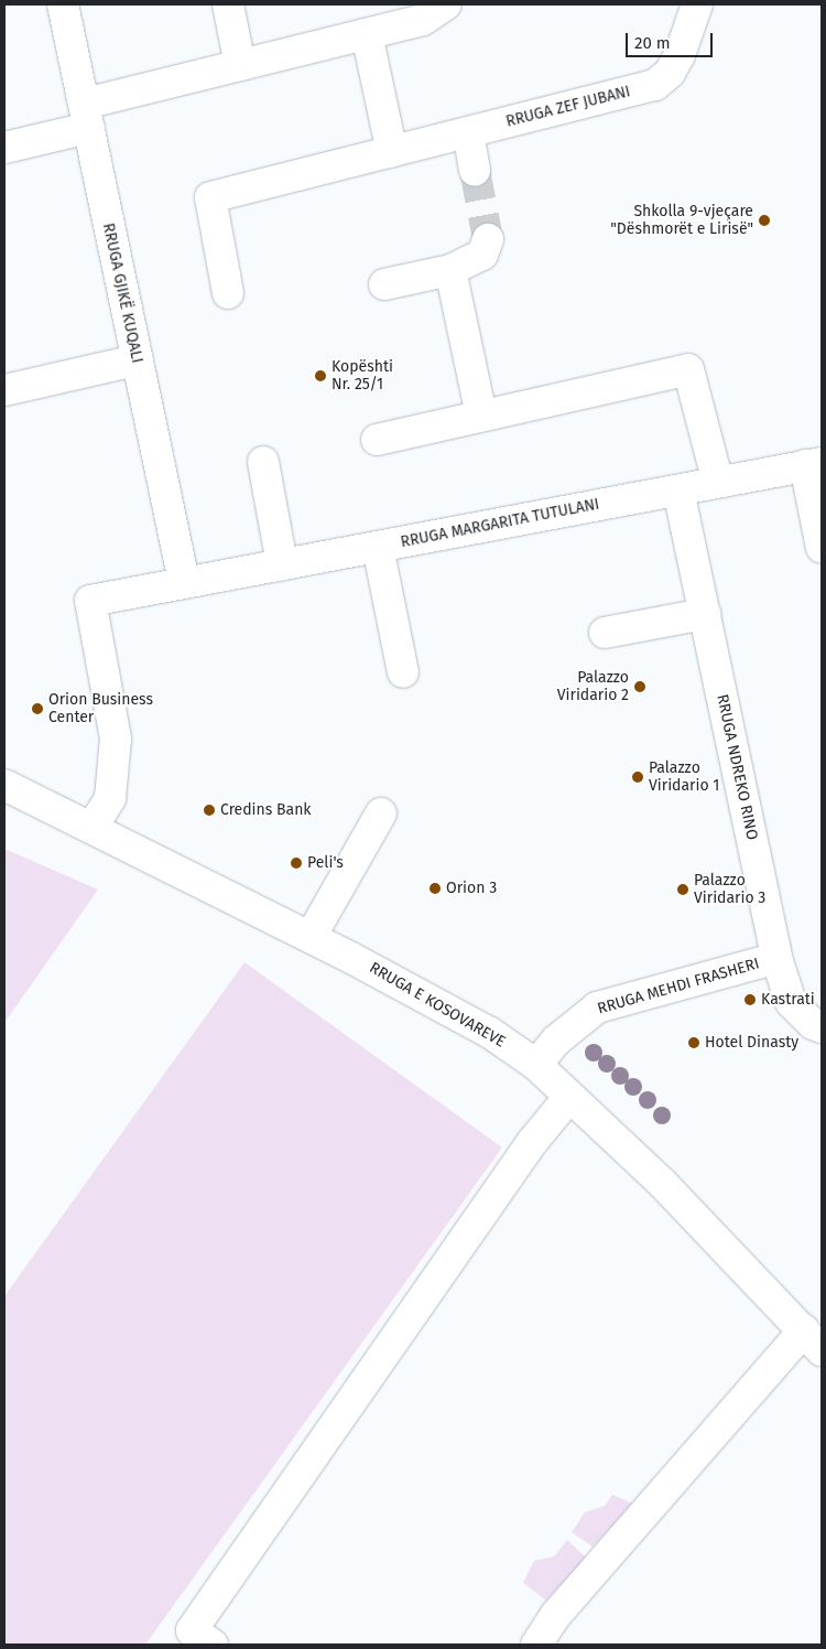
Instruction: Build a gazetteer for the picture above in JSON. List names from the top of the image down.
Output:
{
  "streets": {
    "street": [
      "RRUGA ZEF JUBANI",
      "RRUGA GJIKË KUQALI",
      "RRUGA MARGARITA TUTULANI",
      "RRUGA NDREKO RINO",
      "RRUGA MEHDI FRASHERI",
      "RRUGA E KOSOVAREVE"
    ]
  },
  "crossings": [
    ["RRUGA GJIKË KUQALI", "RRUGA MARGARITA TUTULANI"],
    ["RRUGA MARGARITA TUTULANI", "RRUGA NDREKO RINO"],
    ["RRUGA MARGARITA TUTULANI", "RRUGA E KOSOVAREVE"],
    ["RRUGA NDREKO RINO", "RRUGA MEHDI FRASHERI"],
    ["RRUGA MEHDI FRASHERI", "RRUGA E KOSOVAREVE"]
  ],
  "places": [
    "Shkolla 9-vjeçare \"Dëshmorët e Lirisë\"",
    "Kopështi Nr. 25/1",
    "Palazzo Viridario 2",
    "Orion Business Center",
    "Palazzo Viridario 1",
    "Credins Bank",
    "Peli's",
    "Orion 3",
    "Palazzo Viridario 3",
    "Kastrati",
    "Hotel Dinasty"
  ],
  "scale_bar": "20 m"
}
